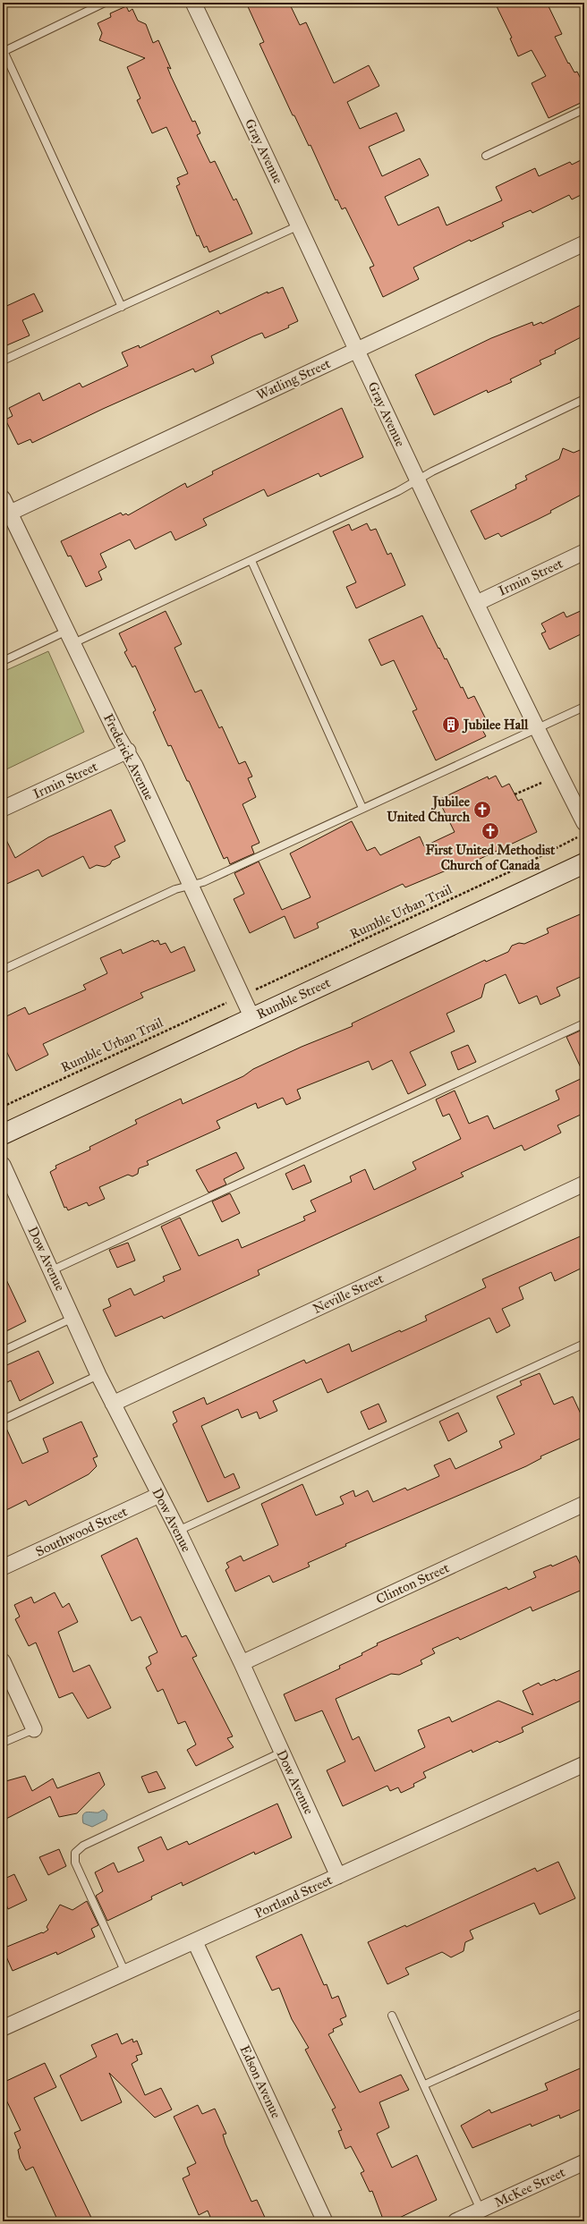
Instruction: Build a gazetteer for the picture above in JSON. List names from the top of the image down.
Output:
{
  "streets": {
    "street": [
      "Gray Avenue",
      "Watling Street",
      "Irmin Street",
      "Frederick Avenue",
      "Rumble Street",
      "Dow Avenue",
      "Neville Street",
      "Southwood Street",
      "Clinton Street",
      "Portland Street",
      "Edson Avenue",
      "McKee Street"
    ],
    "path": ["Rumble Urban Trail"]
  },
  "crossings": [
    ["Gray Avenue", "Watling Street"],
    ["Gray Avenue", "Irmin Street"],
    ["Watling Street", "Frederick Avenue"],
    ["Irmin Street", "Frederick Avenue"],
    ["Frederick Avenue", "Rumble Street"],
    ["Dow Avenue", "Neville Street"],
    ["Dow Avenue", "Southwood Street"],
    ["Dow Avenue", "Clinton Street"],
    ["Dow Avenue", "Portland Street"],
    ["Portland Street", "Edson Avenue"]
  ],
  "places": {
    "building": ["Jubilee Hall"],
    "church": ["Jubilee United Church", "First United Methodist Church of Canada"]
  }
}
